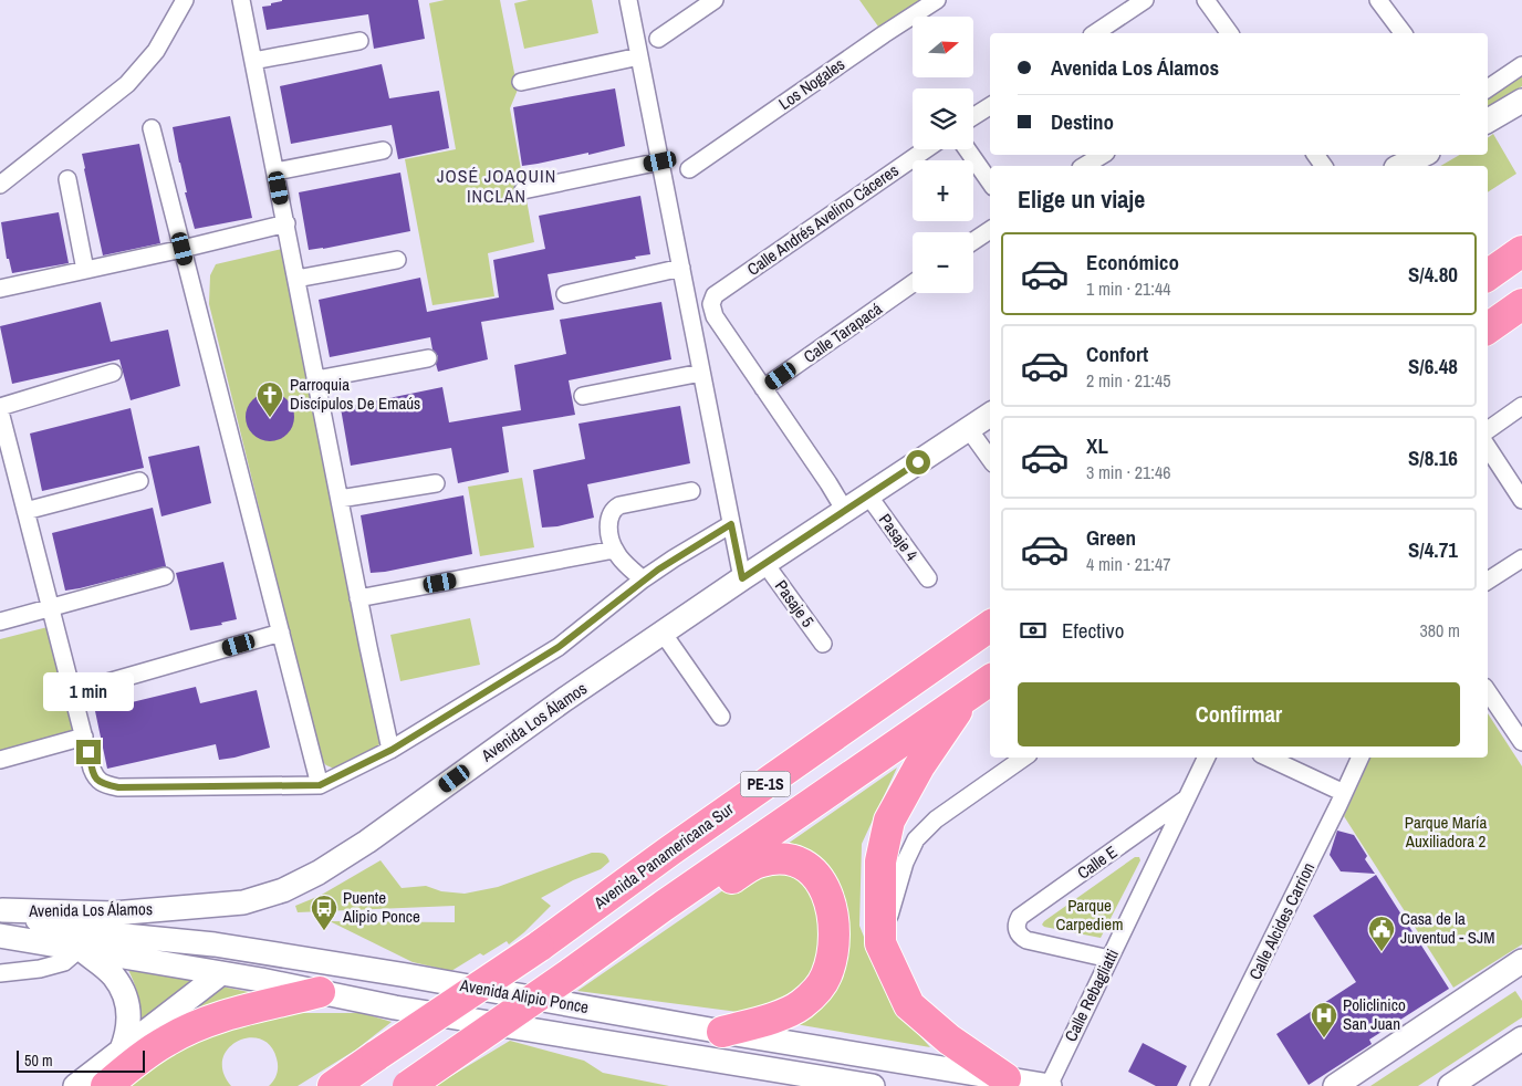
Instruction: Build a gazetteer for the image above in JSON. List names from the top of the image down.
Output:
{
  "streets": {
    "highway": ["PE-1S", "Avenida Panamericana Sur"],
    "main road": ["Avenida Los Álamos", "Avenida Alipio Ponce"],
    "street": [
      "Los Nogales",
      "Calle Andrés Avelino Cáceres",
      "Calle Tarapacá",
      "Pasaje 4",
      "Pasaje 5",
      "Calle E",
      "Calle Alcides Carrion",
      "Calle Rebagliatti"
    ]
  },
  "crossings": [
    ["Calle Andrés Avelino Cáceres", "Calle Tarapacá"],
    ["Pasaje 4", "Avenida Los Álamos"],
    ["Pasaje 5", "Avenida Los Álamos"],
    ["Avenida Los Álamos", "Avenida Alipio Ponce"],
    ["Calle E", "Calle Rebagliatti"],
    ["Calle Rebagliatti", "Avenida Alipio Ponce"]
  ],
  "districts": ["JOSÉ JOAQUIN INCLAN"],
  "parks": ["Parque María Auxiliadora 2", "Parque Carpediem"],
  "places": {
    "church": ["Parroquia Discípulos De Emaús"],
    "bus stop": ["Puente Alipio Ponce"],
    "public building": ["Casa de la Juventud - SJM"],
    "hospital": ["Policlinico San Juan"]
  },
  "scale_bar": "50 m",
  "north": "right",
  "page": {
    "map_buttons": ["+", "−"],
    "banner": ["Avenida Los Álamos", "Destino"],
    "heading": "Elige un viaje",
    "list": [
      {
        "name": "Económico",
        "note": "1 min · 21:44",
        "value": "S/4.80"
      },
      {
        "name": "Confort",
        "note": "2 min · 21:45",
        "value": "S/6.48"
      },
      {
        "name": "XL",
        "note": "3 min · 21:46",
        "value": "S/8.16"
      },
      {
        "name": "Green",
        "note": "4 min · 21:47",
        "value": "S/4.71"
      }
    ],
    "pay": ["Efectivo", "380 m"],
    "buttons": "Confirmar",
    "bubble": "1 min",
    "scale": "50 m"
  }
}
